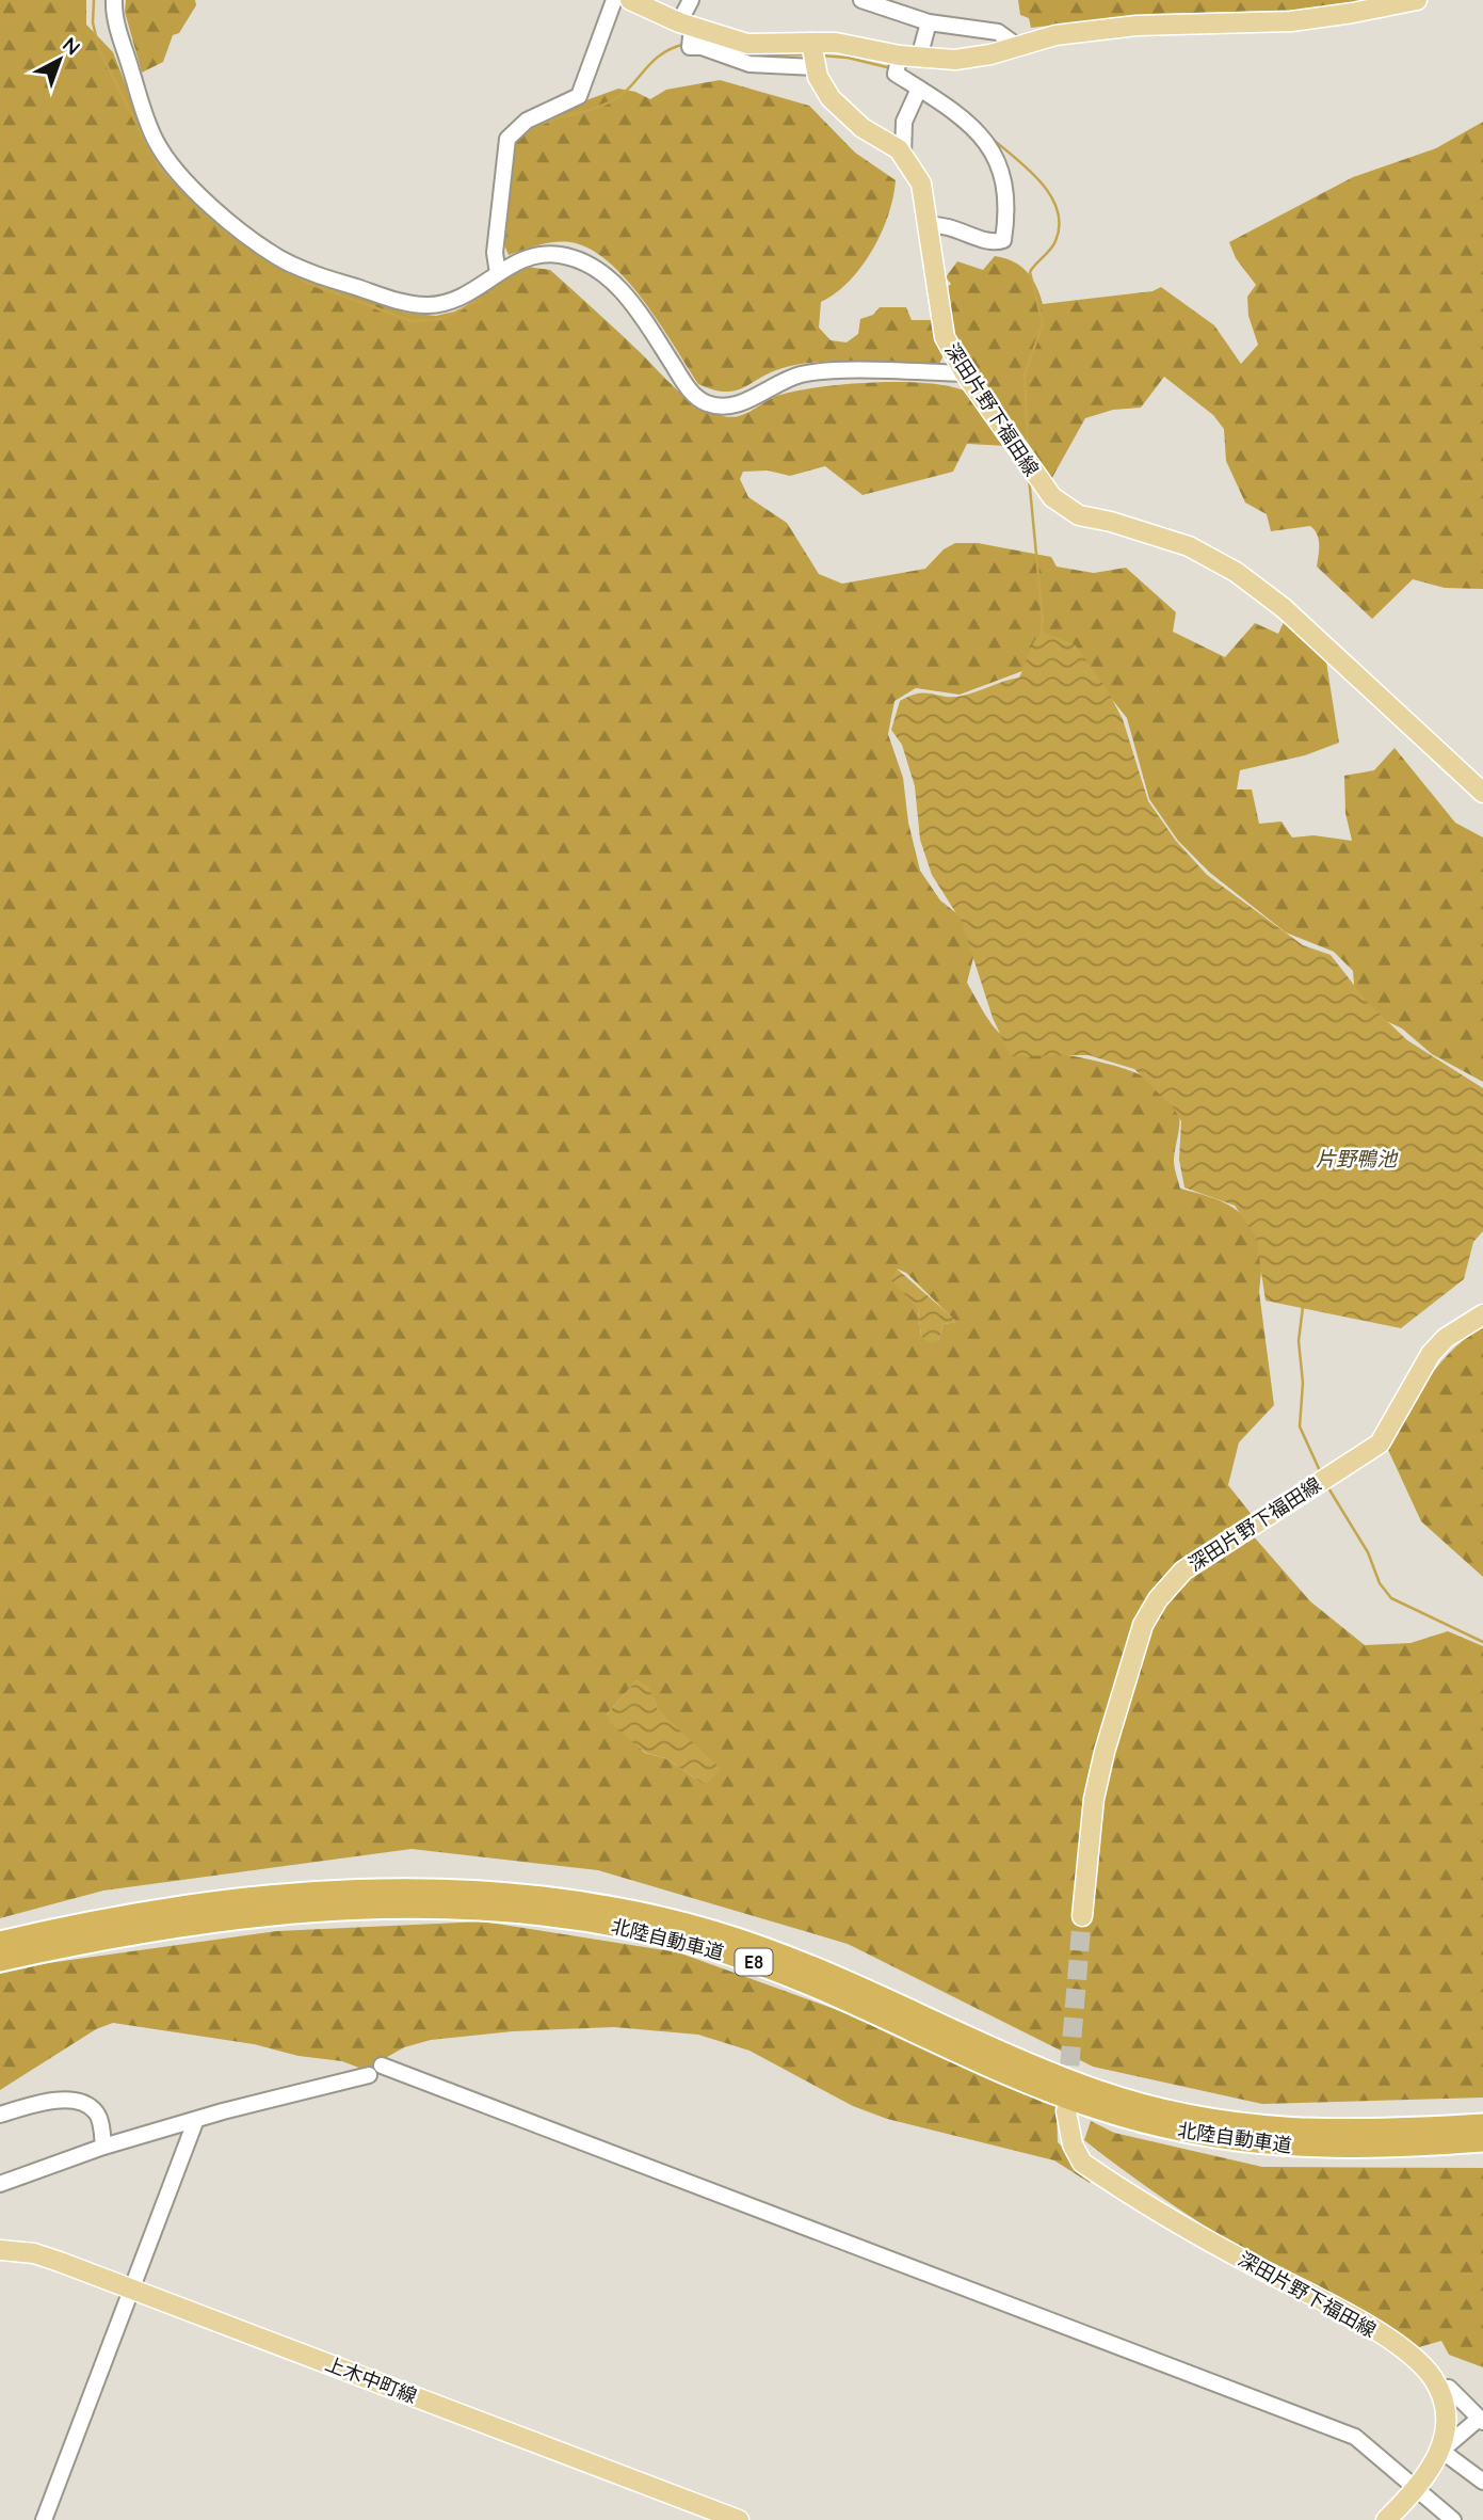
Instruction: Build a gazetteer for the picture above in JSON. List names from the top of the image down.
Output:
{
  "streets": {
    "highway": ["北陸自動車道", "E8"],
    "main road": ["深田片野下福田線", "上木中町線"]
  },
  "water": ["片野鴨池"],
  "north": "top right"
}
